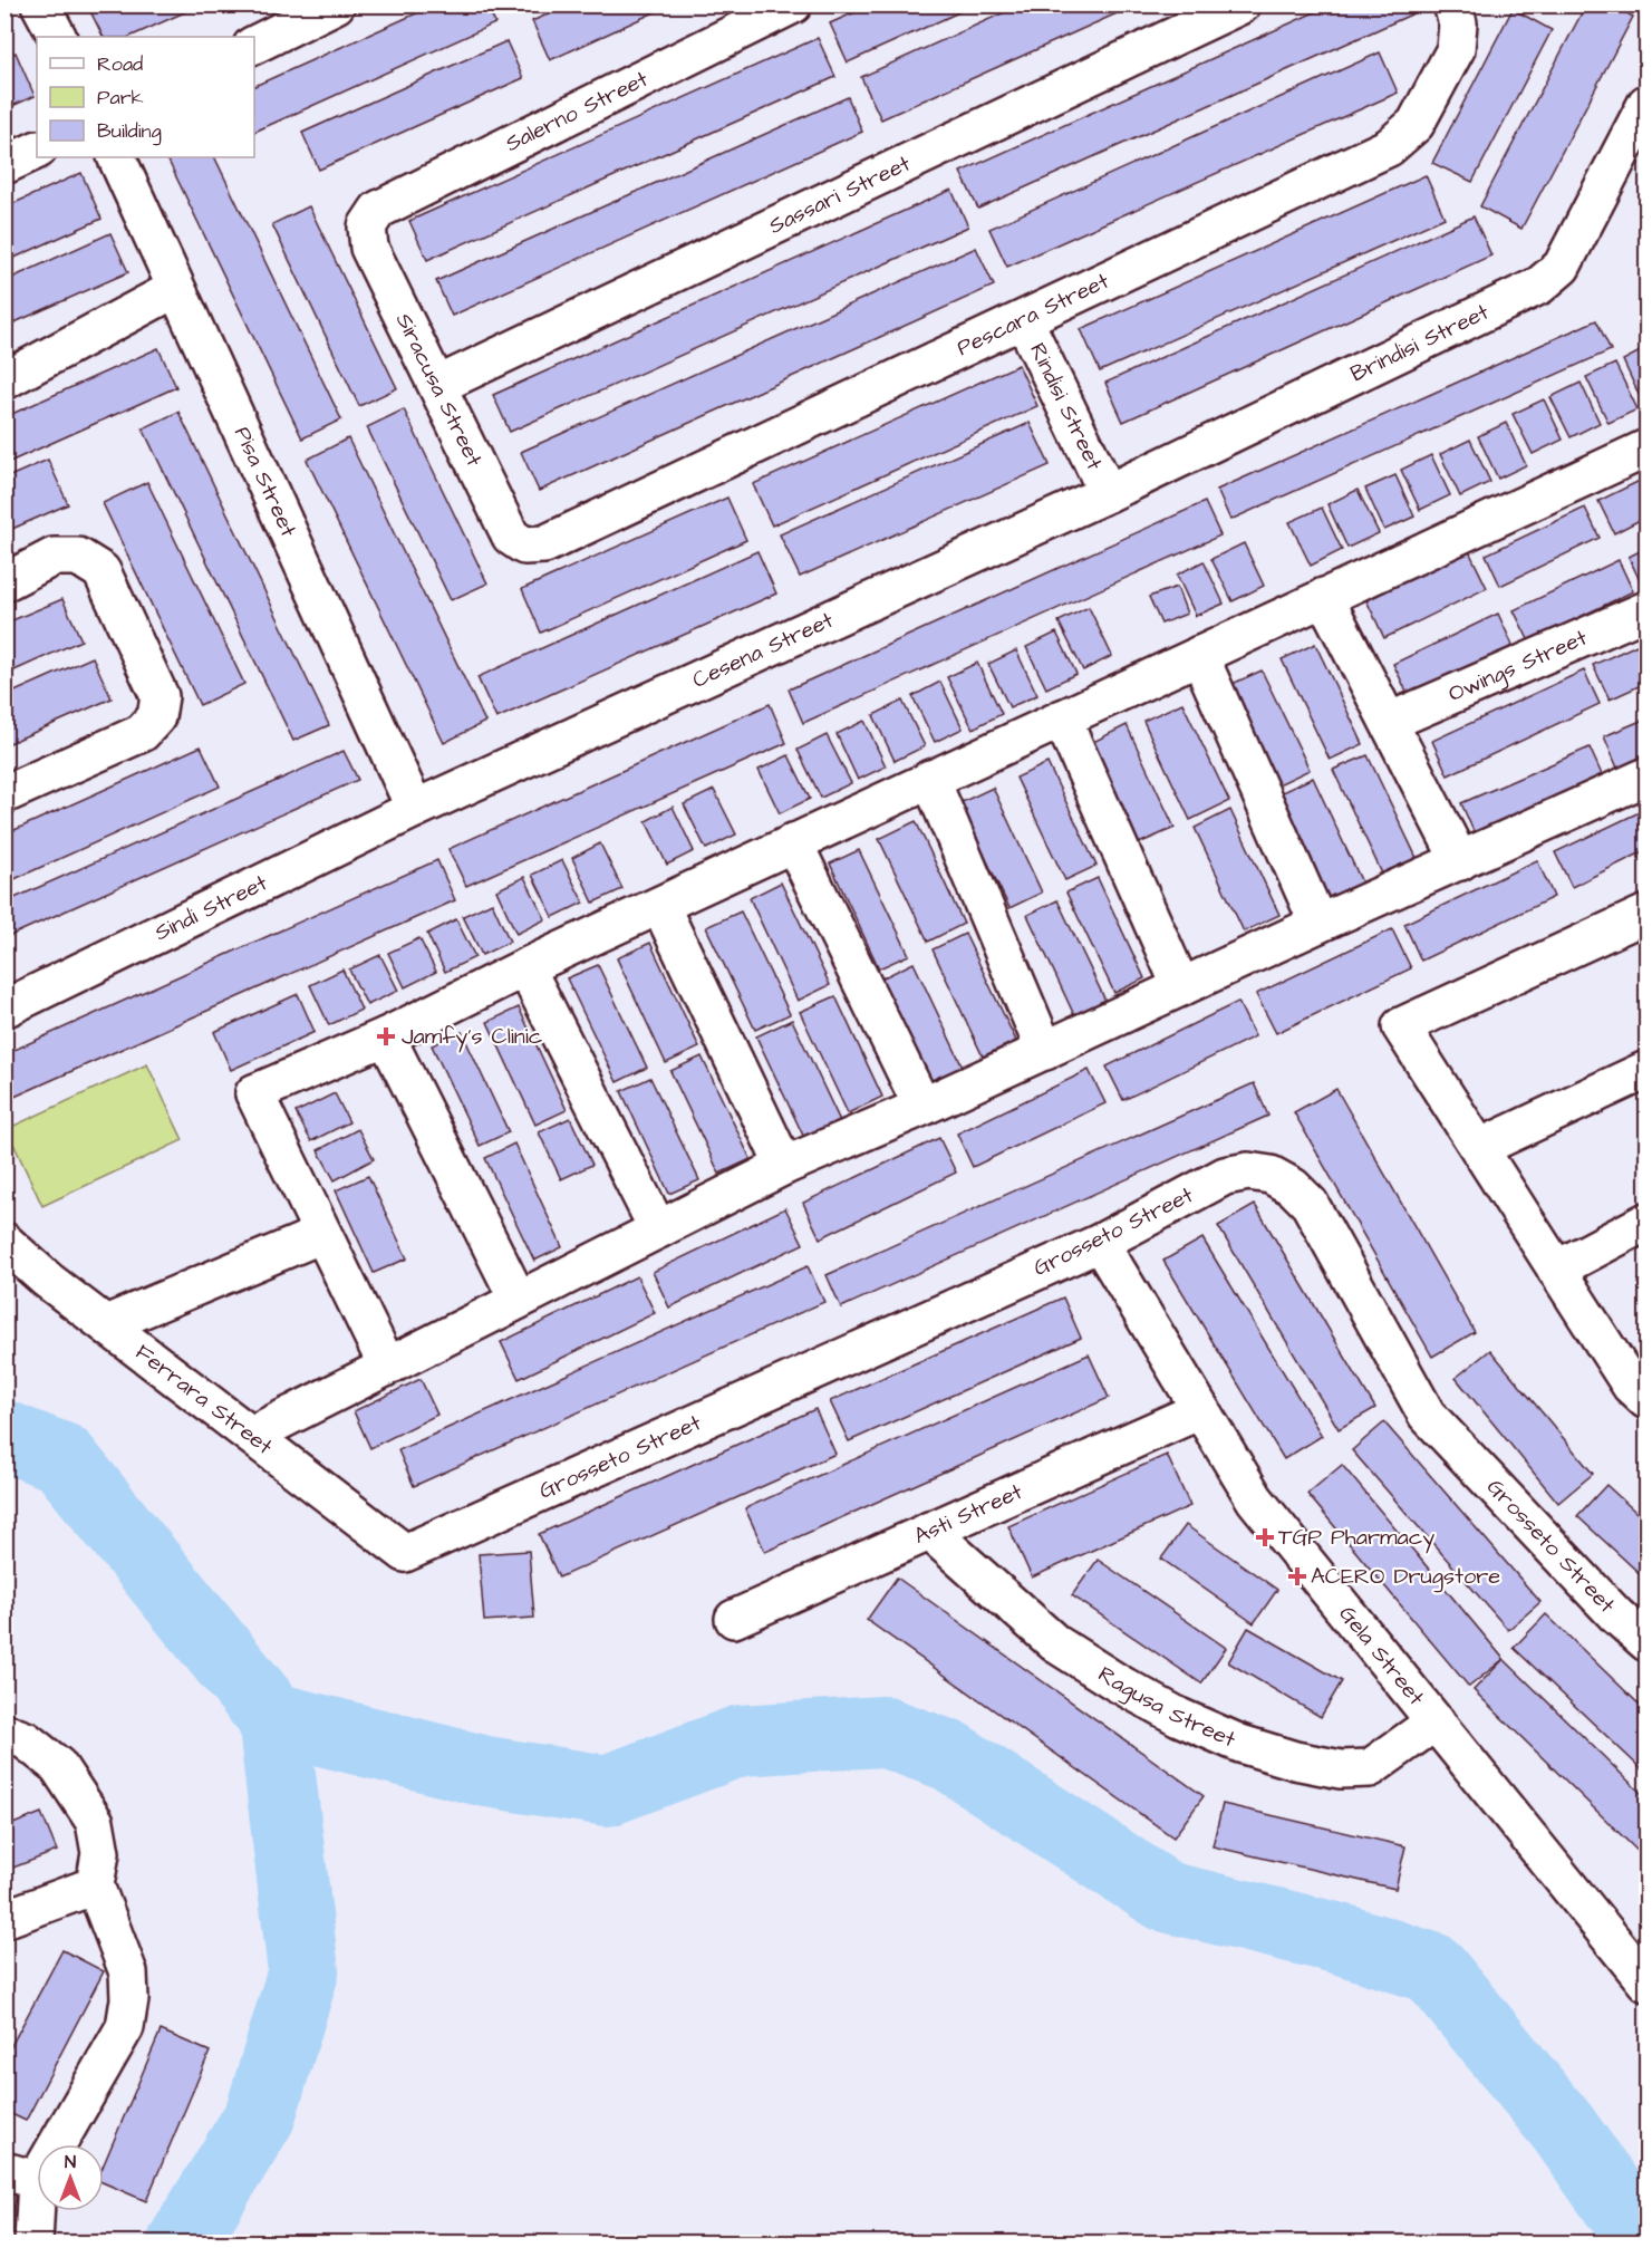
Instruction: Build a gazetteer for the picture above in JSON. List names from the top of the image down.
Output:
{
  "streets": {
    "street": [
      "Salerno Street",
      "Sassari Street",
      "Pescara Street",
      "Brindisi Street",
      "Siracusa Street",
      "Rindisi Street",
      "Pisa Street",
      "Cesena Street",
      "Owings Street",
      "Sindi Street",
      "Grosseto Street",
      "Ferrara Street",
      "Asti Street",
      "Gela Street",
      "Ragusa Street"
    ]
  },
  "crossings": [
    ["Salerno Street", "Siracusa Street"],
    ["Sassari Street", "Siracusa Street"],
    ["Pescara Street", "Siracusa Street"],
    ["Pescara Street", "Rindisi Street"],
    ["Brindisi Street", "Rindisi Street"],
    ["Brindisi Street", "Cesena Street"],
    ["Rindisi Street", "Cesena Street"],
    ["Pisa Street", "Cesena Street"],
    ["Pisa Street", "Sindi Street"],
    ["Cesena Street", "Sindi Street"],
    ["Grosseto Street", "Ferrara Street"],
    ["Grosseto Street", "Gela Street"],
    ["Asti Street", "Gela Street"],
    ["Asti Street", "Ragusa Street"],
    ["Gela Street", "Ragusa Street"]
  ],
  "places": {
    "health": ["Jamfy's Clinic", "TGP Pharmacy", "ACERO Drugstore"]
  },
  "legend": ["Road", "Park", "Building"],
  "north": "top"
}
